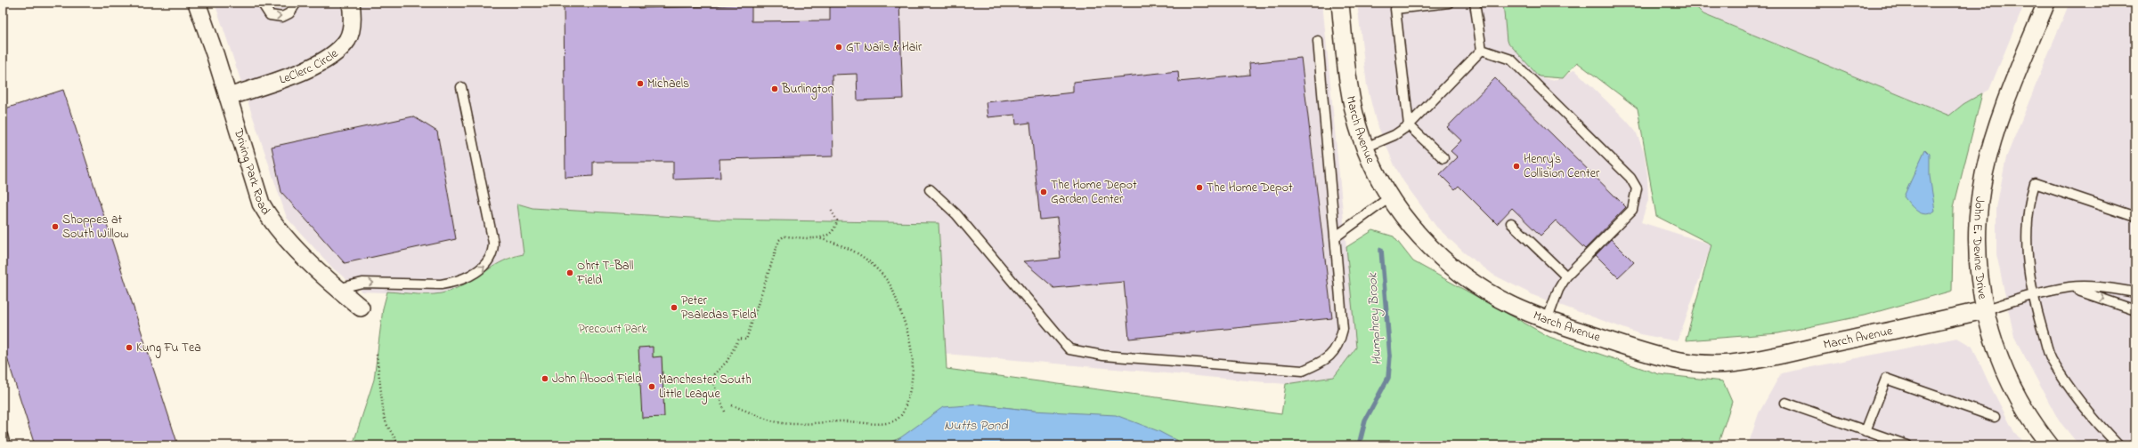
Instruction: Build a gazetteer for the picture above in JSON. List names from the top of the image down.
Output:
{
  "streets": {
    "street": [
      "LeClerc Circle",
      "March Avenue",
      "Driving Park Road",
      "John E. Devine Drive"
    ]
  },
  "crossings": [
    ["LeClerc Circle", "Driving Park Road"],
    ["March Avenue", "John E. Devine Drive"]
  ],
  "water": ["Humphrey Brook", "Nutts Pond"],
  "parks": ["Precourt Park"],
  "places": [
    "GT Nails & Hair",
    "Michaels",
    "Burlington",
    "Henry's Collision Center",
    "The Home Depot",
    "The Home Depot Garden Center",
    "Shoppes at South Willow",
    "Ohrt T-Ball Field",
    "Peter Psaledas Field",
    "Kung Fu Tea",
    "John Abood Field",
    "Manchester South Little League"
  ]
}
